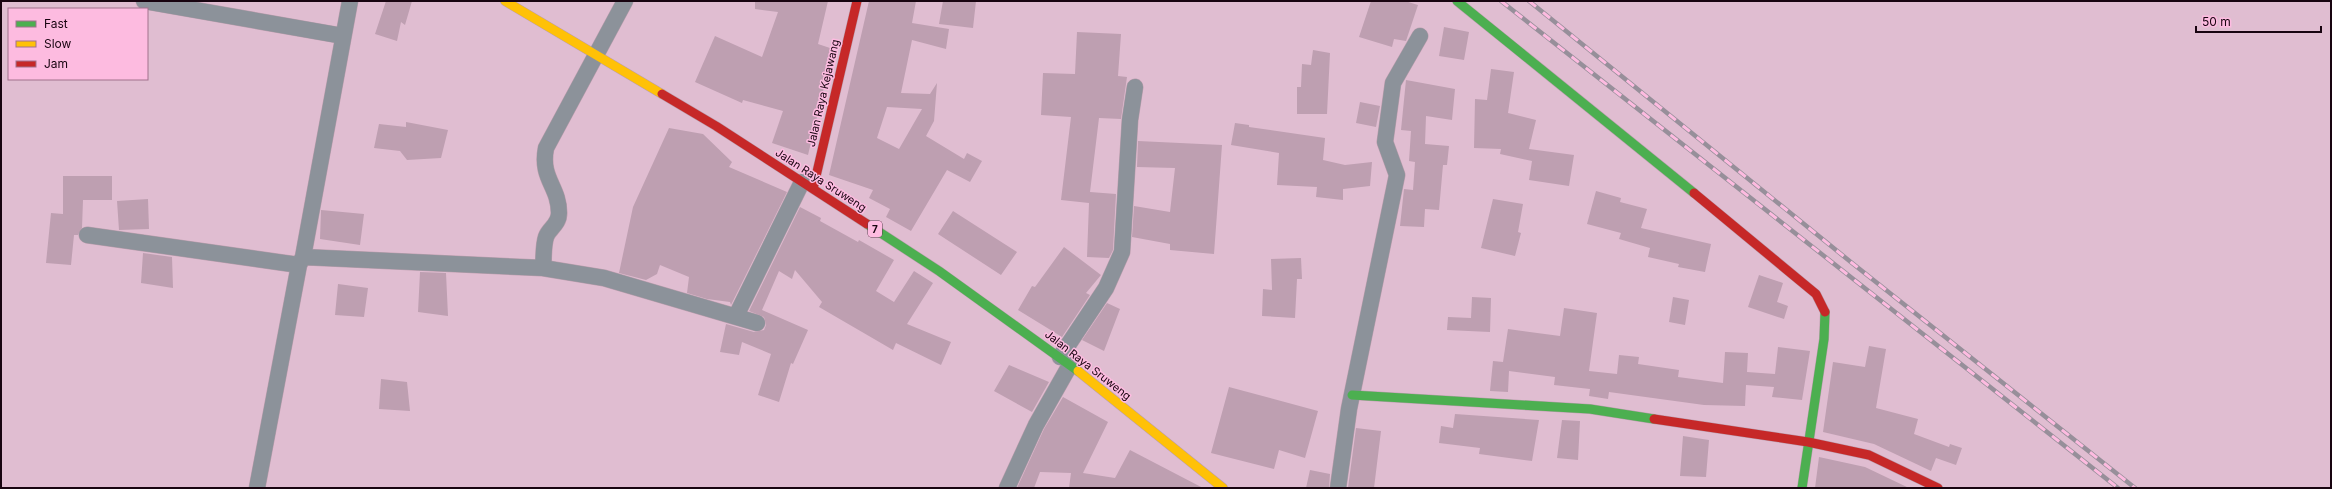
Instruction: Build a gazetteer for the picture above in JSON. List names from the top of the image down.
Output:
{
  "streets": {
    "main road": ["Jalan Raya Kejawang", "Jalan Raya Sruweng", "7"]
  },
  "crossings": [
    ["Jalan Raya Kejawang", "Jalan Raya Sruweng"]
  ],
  "legend": ["Fast", "Slow", "Jam"],
  "scale_bar": "50 m"
}
